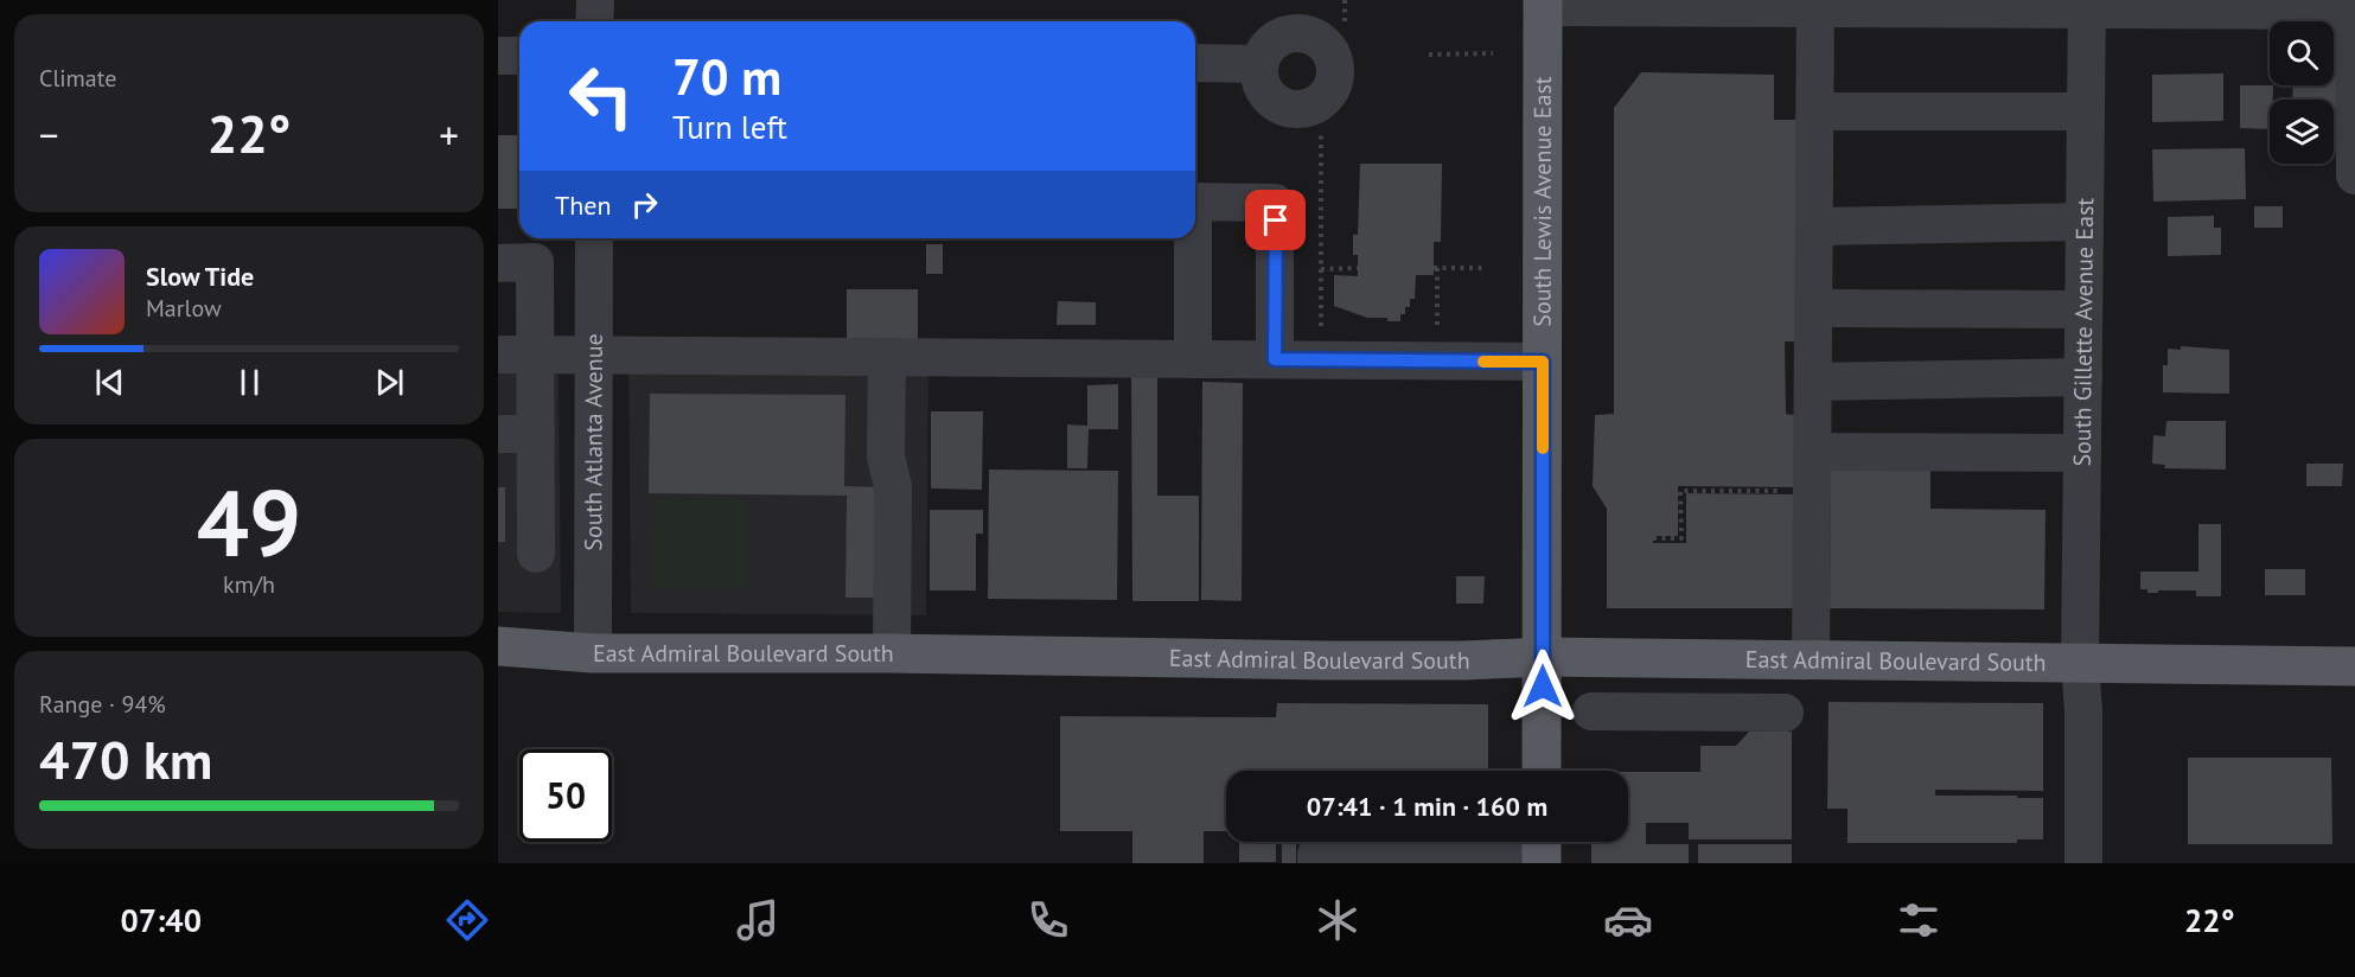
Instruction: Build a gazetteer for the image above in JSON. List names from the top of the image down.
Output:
{
  "streets": {
    "main road": ["South Lewis Avenue East", "East Admiral Boulevard South"],
    "street": ["South Gillette Avenue East", "South Atlanta Avenue"]
  },
  "crossings": [
    ["South Lewis Avenue East", "East Admiral Boulevard South"],
    ["South Gillette Avenue East", "East Admiral Boulevard South"],
    ["South Atlanta Avenue", "East Admiral Boulevard South"]
  ],
  "page": {
    "tile": [
      "Climate",
      ["49", "km/h"],
      ["Range · 94%", "470 km"]
    ],
    "turn": ["70 m", "Turn left"],
    "heat": ["−", "22°", "+"],
    "then": "Then",
    "song": ["Slow Tide", "Marlow"],
    "limit": "50",
    "trip": "07:41 · 1 min · 160 m",
    "tabs": ["07:40", "22°"]
  }
}
